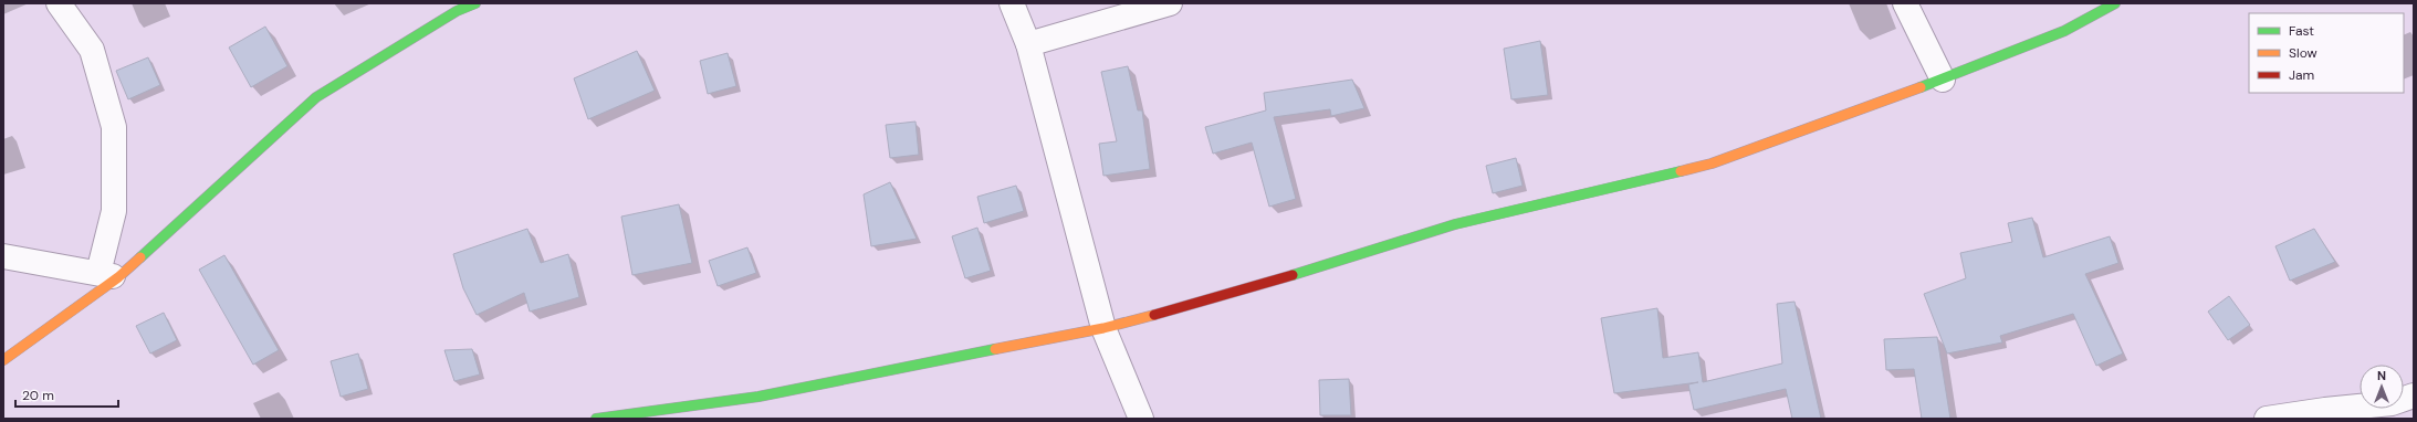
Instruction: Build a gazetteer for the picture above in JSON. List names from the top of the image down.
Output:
{
  "legend": ["Fast", "Slow", "Jam"],
  "scale_bar": "20 m",
  "north": "top"
}
